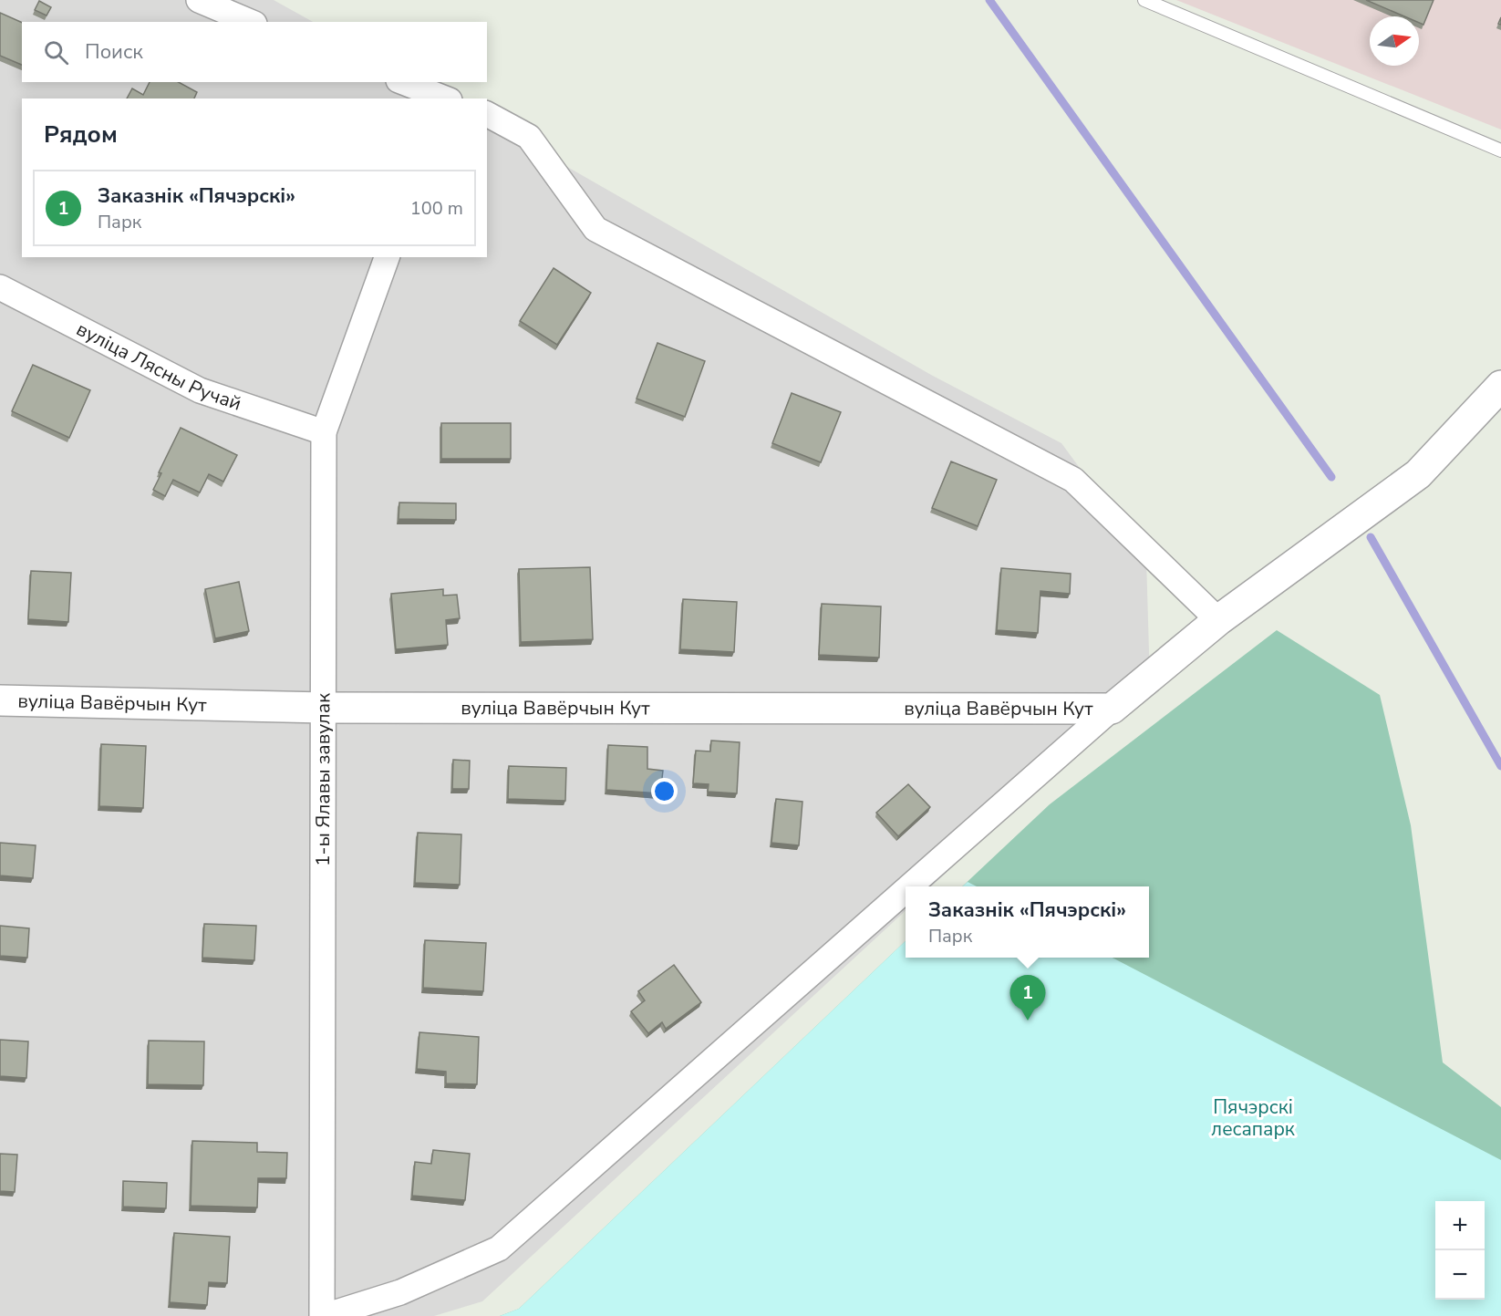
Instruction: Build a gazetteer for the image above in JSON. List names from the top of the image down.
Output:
{
  "streets": {
    "street": ["вуліца Лясны Ручай", "вуліца Вавёрчын Кут", "1-ы Ялавы завулак"]
  },
  "crossings": [
    ["вуліца Лясны Ручай", "1-ы Ялавы завулак"],
    ["вуліца Вавёрчын Кут", "1-ы Ялавы завулак"]
  ],
  "parks": ["Пячэрскі лесапарк"],
  "north": "right",
  "page": {
    "search": "Поиск",
    "heading": "Рядом",
    "list": [
      {
        "mark": "1",
        "name": "Заказнік «Пячэрскі»",
        "note": "Парк",
        "value": "100 m"
      }
    ],
    "popup": ["Заказнік «Пячэрскі»", "Парк"],
    "pins": "1",
    "map_buttons": ["+", "−"]
  }
}
